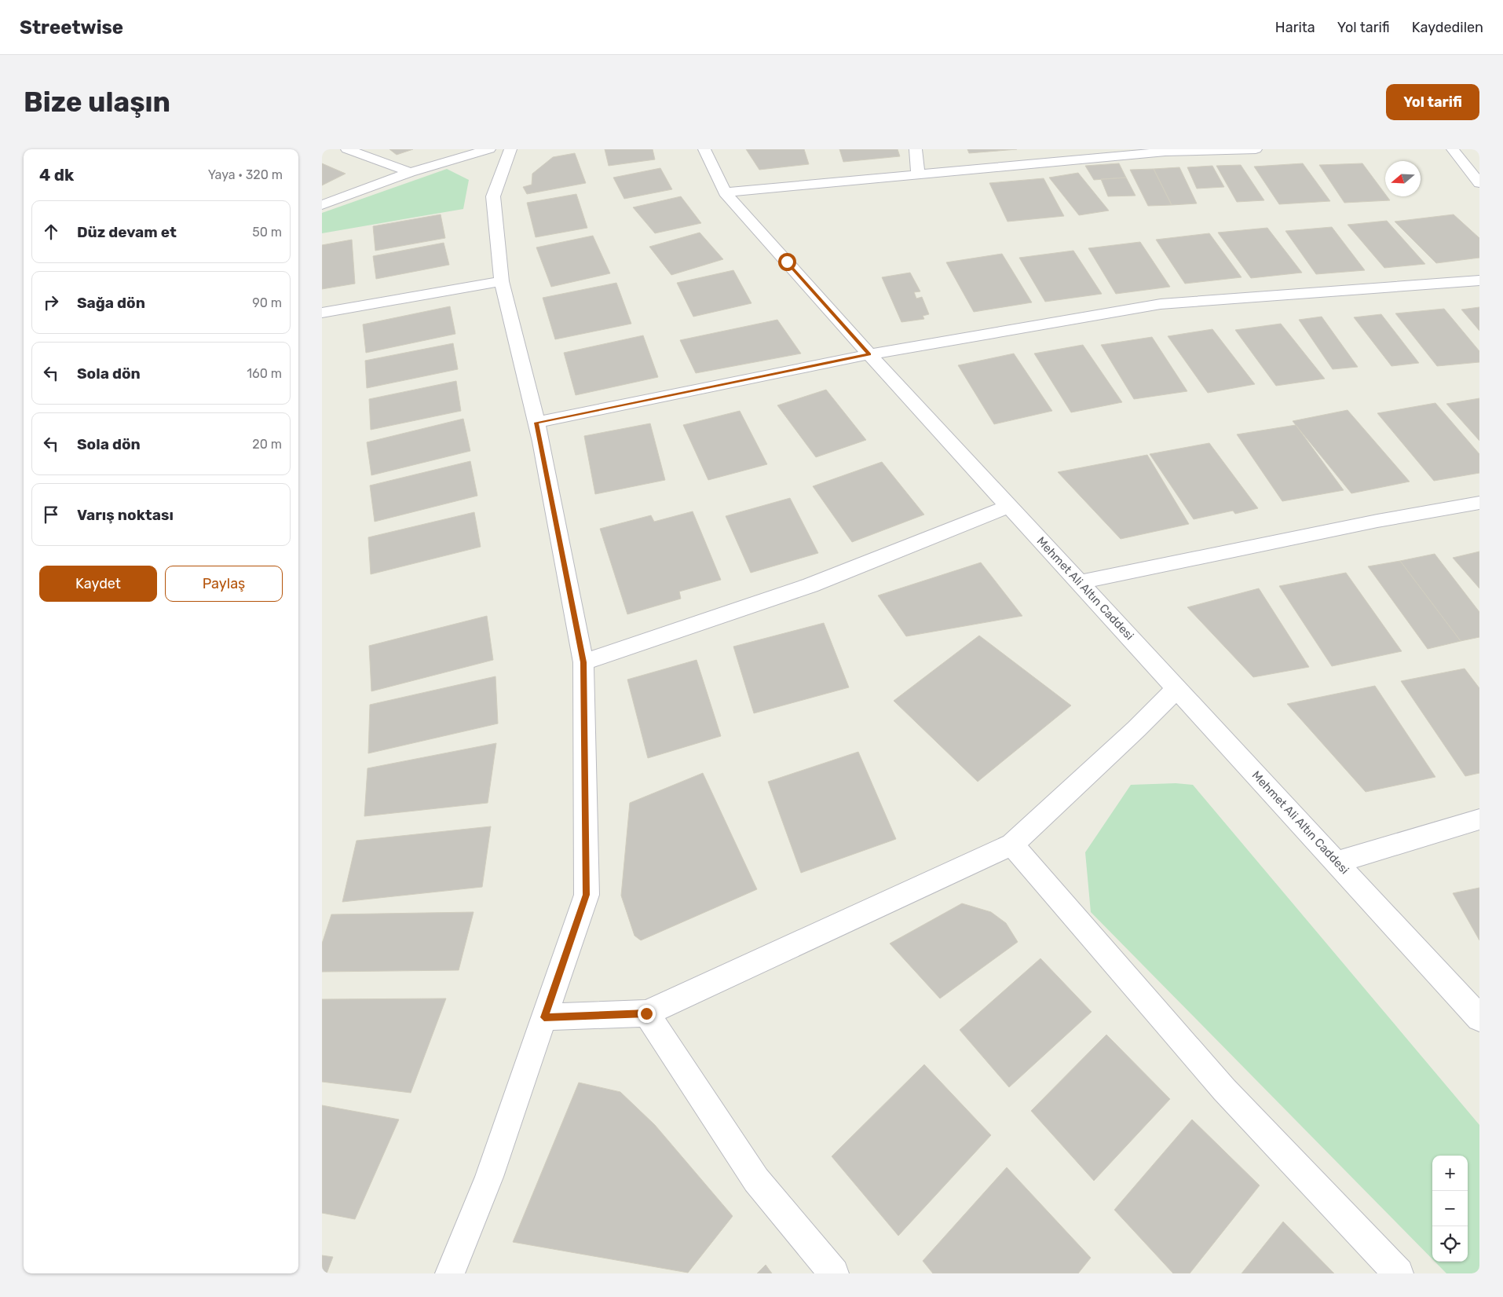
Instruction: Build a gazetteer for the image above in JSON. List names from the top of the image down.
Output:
{
  "streets": {
    "street": ["Mehmet Ali Altın Caddesi"]
  },
  "north": "left",
  "page": {
    "header": "Streetwise",
    "nav": ["Harita", "Yol tarifi", "Kaydedilen"],
    "buttons": [
      "Yol tarifi",
      ["Kaydet", "Paylaş"]
    ],
    "title": "Bize ulaşın",
    "heading": ["4 dk", "Yaya · 320 m"],
    "list": [
      ["Düz devam et", "50 m"],
      ["Sağa dön", "90 m"],
      ["Sola dön", "160 m"],
      ["Sola dön", "20 m"],
      "Varış noktası"
    ],
    "map_buttons": ["+", "−"]
  }
}
